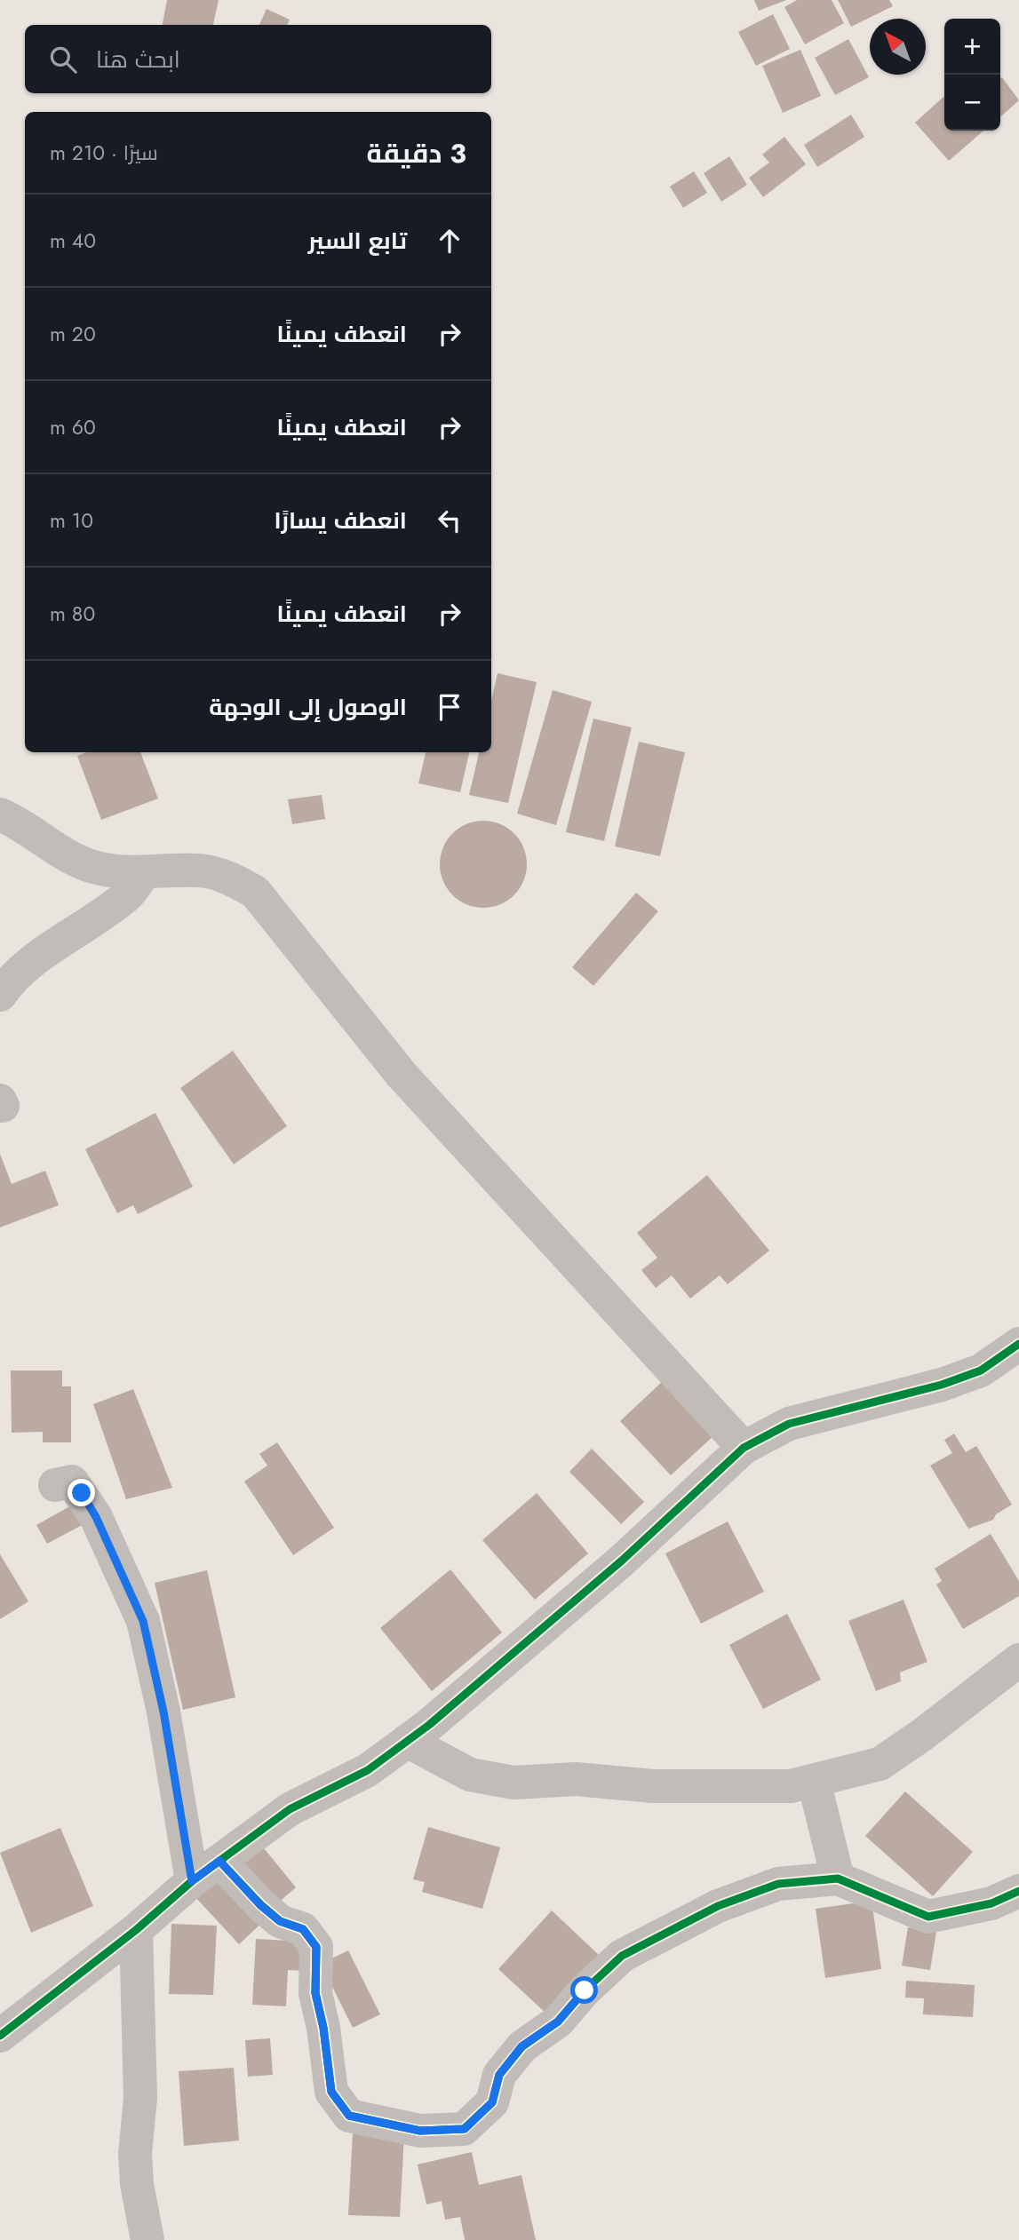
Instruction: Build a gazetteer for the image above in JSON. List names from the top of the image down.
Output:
{
  "north": "top left",
  "page": {
    "map_buttons": ["+", "−"],
    "search": "ابحث هنا",
    "heading": ["3 دقيقة", "سيرًا · 210 m"],
    "list": [
      ["تابع السير", "40 m"],
      ["انعطف يمينًا", "20 m"],
      ["انعطف يمينًا", "60 m"],
      ["انعطف يسارًا", "10 m"],
      ["انعطف يمينًا", "80 m"],
      "الوصول إلى الوجهة"
    ]
  }
}
